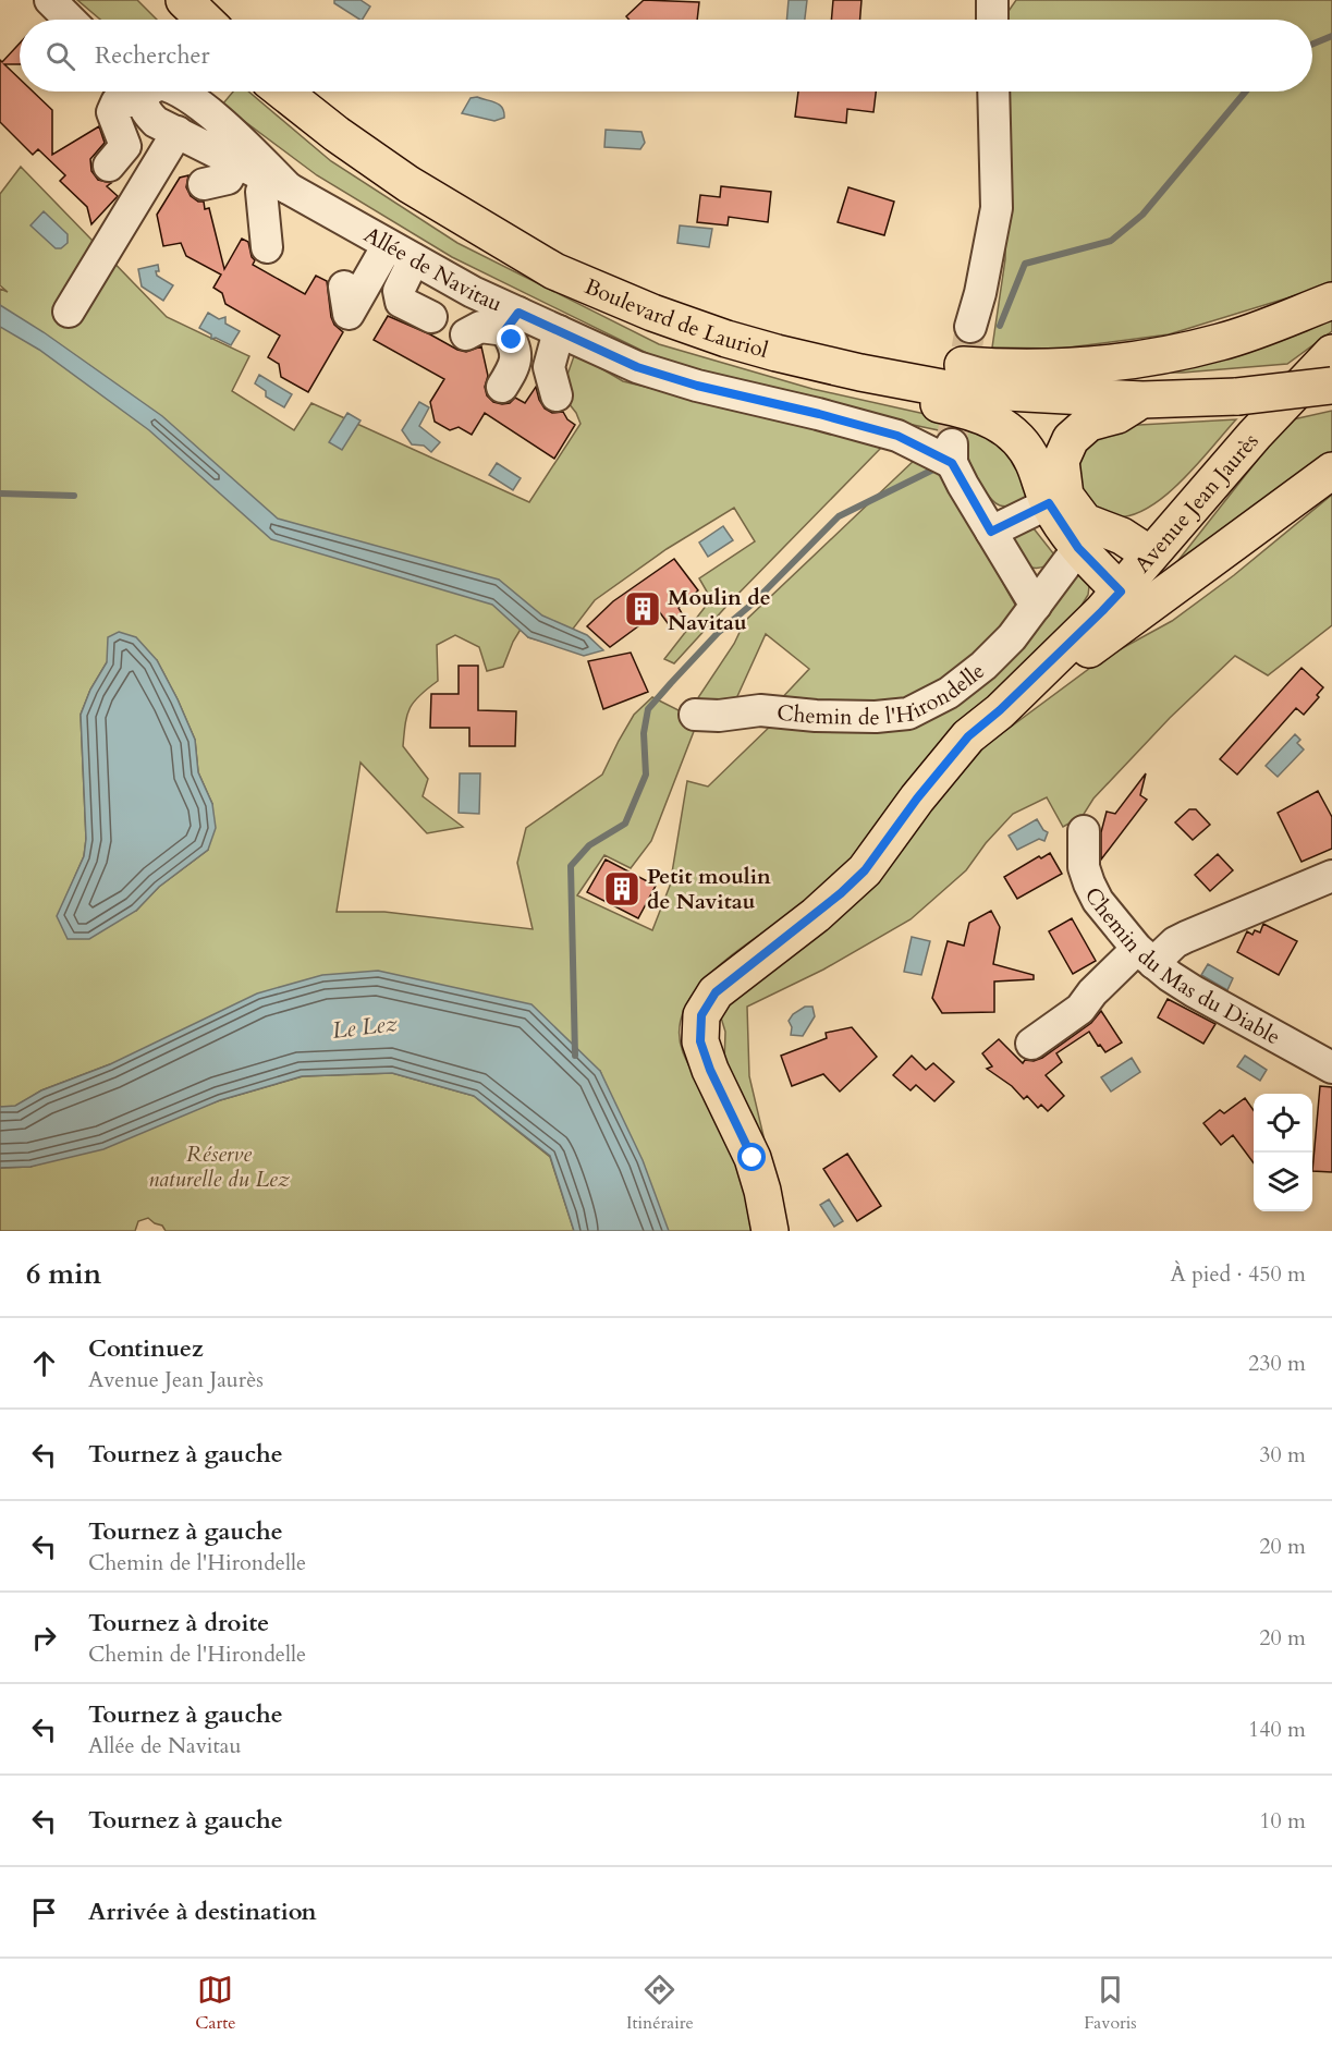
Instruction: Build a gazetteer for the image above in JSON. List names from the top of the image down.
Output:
{
  "streets": {
    "main road": ["Boulevard de Lauriol", "Avenue Jean Jaurès"],
    "street": ["Allée de Navitau", "Chemin de l'Hirondelle", "Chemin du Mas du Diable"]
  },
  "water": ["Le Lez"],
  "parks": ["Réserve naturelle du Lez"],
  "places": {
    "building": ["Moulin de Navitau", "Petit moulin de Navitau"]
  },
  "page": {
    "search": "Rechercher",
    "heading": ["6 min", "À pied · 450 m"],
    "list": [
      ["Continuez", "Avenue Jean Jaurès", "230 m"],
      ["Tournez à gauche", "30 m"],
      ["Tournez à gauche", "Chemin de l'Hirondelle", "20 m"],
      ["Tournez à droite", "Chemin de l'Hirondelle", "20 m"],
      ["Tournez à gauche", "Allée de Navitau", "140 m"],
      ["Tournez à gauche", "10 m"],
      "Arrivée à destination"
    ],
    "nav": ["Carte", "Itinéraire", "Favoris"]
  }
}
